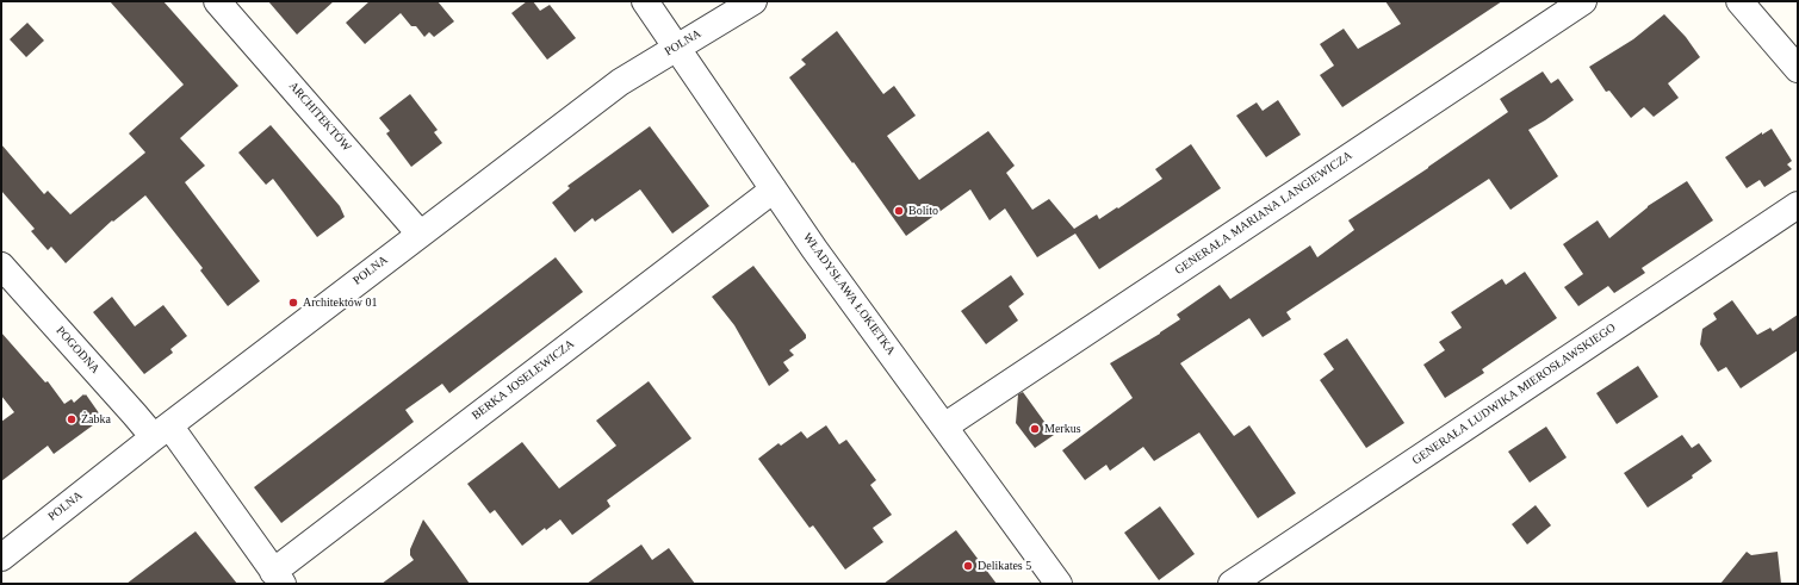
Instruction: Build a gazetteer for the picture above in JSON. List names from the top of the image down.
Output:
{
  "streets": {
    "street": [
      "POLNA",
      "ARCHITEKTÓW",
      "GENERAŁA MARIANA LANGIEWICZA",
      "WŁADYSŁAWA ŁOKIETKA",
      "POGODNA",
      "BERKA JOSELEWICZA",
      "GENERAŁA LUDWIKA MIEROSŁAWSKIEGO"
    ]
  },
  "crossings": [
    ["POLNA", "ARCHITEKTÓW"],
    ["POLNA", "WŁADYSŁAWA ŁOKIETKA"],
    ["POLNA", "POGODNA"],
    ["POLNA", "BERKA JOSELEWICZA"],
    ["GENERAŁA MARIANA LANGIEWICZA", "WŁADYSŁAWA ŁOKIETKA"],
    ["WŁADYSŁAWA ŁOKIETKA", "BERKA JOSELEWICZA"],
    ["POGODNA", "BERKA JOSELEWICZA"]
  ],
  "places": [
    "Bolito",
    "Architektów 01",
    "Żabka",
    "Merkus",
    "Delikates 5"
  ]
}
